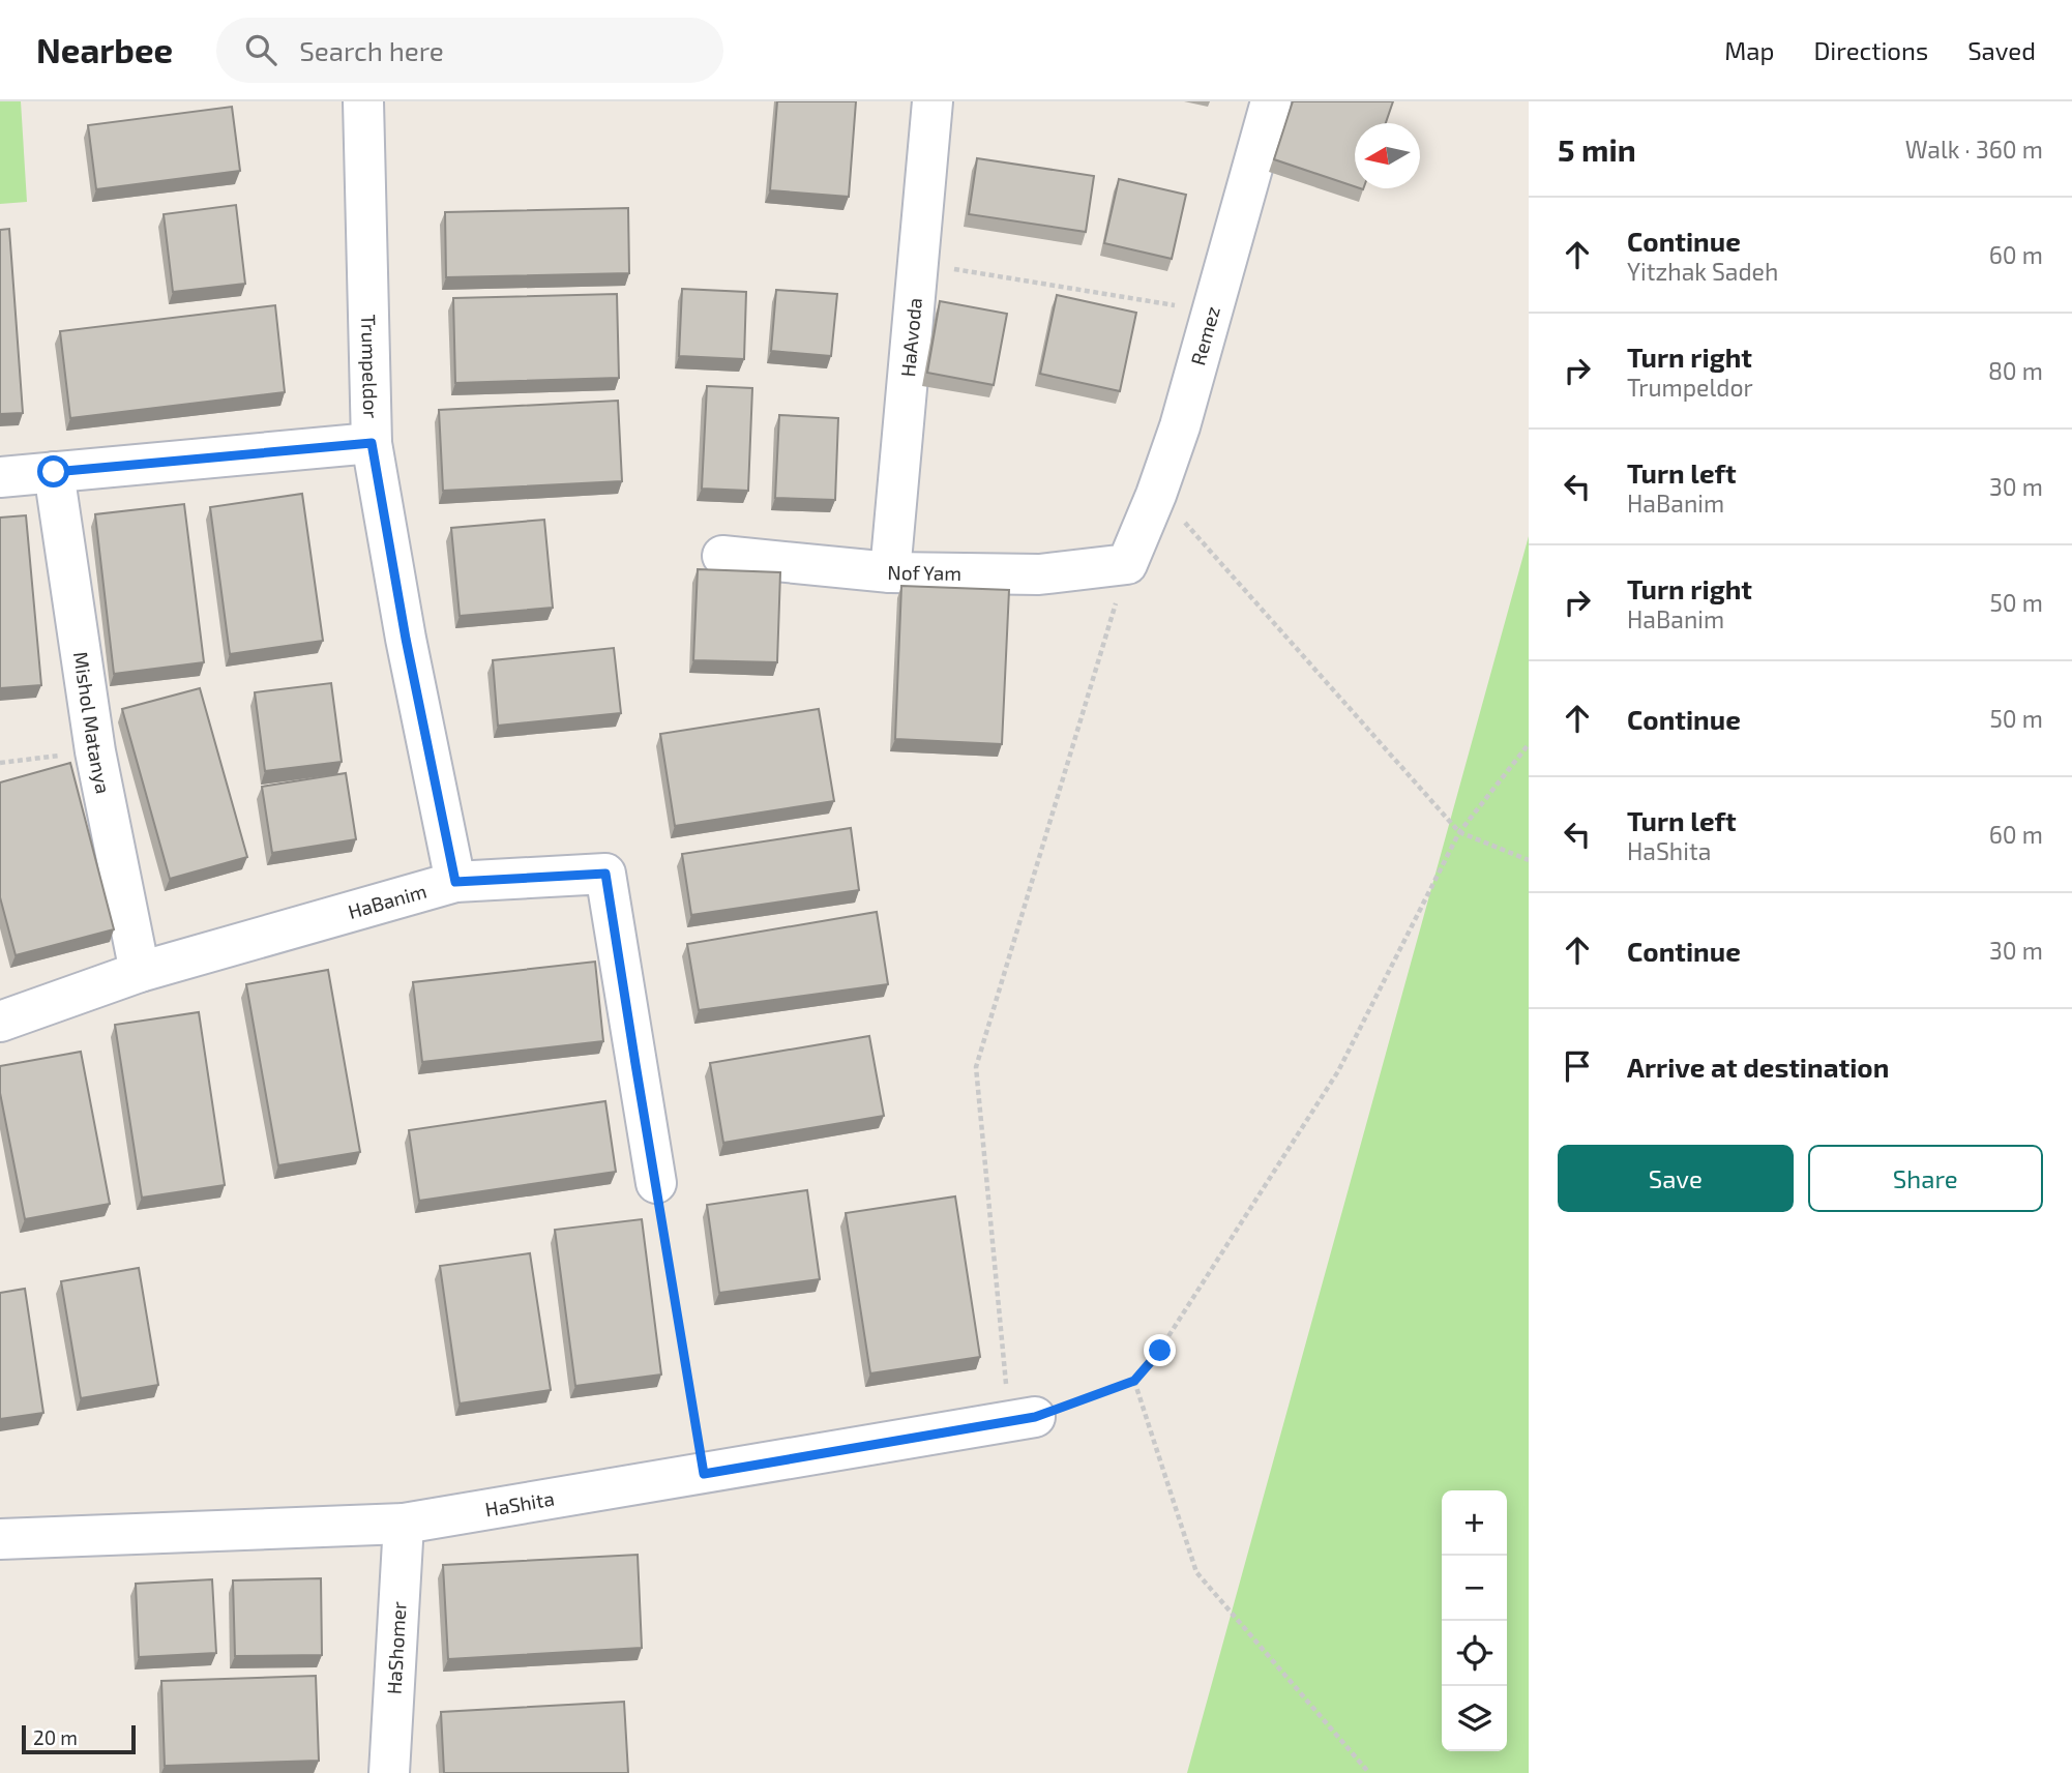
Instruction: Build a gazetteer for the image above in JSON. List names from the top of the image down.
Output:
{
  "streets": {
    "street": [
      "Remez",
      "HaAvoda",
      "Trumpeldor",
      "Nof Yam",
      "Mishol Matanya",
      "HaBanim",
      "HaShita",
      "HaShomer"
    ]
  },
  "crossings": [
    ["Remez", "Nof Yam"],
    ["HaAvoda", "Nof Yam"],
    ["Trumpeldor", "HaBanim"],
    ["Mishol Matanya", "HaBanim"],
    ["HaShita", "HaShomer"]
  ],
  "scale_bar": "20 m",
  "north": "left",
  "page": {
    "header": "Nearbee",
    "search": "Search here",
    "nav": ["Map", "Directions", "Saved"],
    "heading": ["5 min", "Walk · 360 m"],
    "list": [
      ["Continue", "Yitzhak Sadeh", "60 m"],
      ["Turn right", "Trumpeldor", "80 m"],
      ["Turn left", "HaBanim", "30 m"],
      ["Turn right", "HaBanim", "50 m"],
      ["Continue", "50 m"],
      ["Turn left", "HaShita", "60 m"],
      ["Continue", "30 m"],
      "Arrive at destination"
    ],
    "buttons": ["Save", "Share"],
    "map_buttons": ["+", "−"],
    "scale": "20 m"
  }
}
